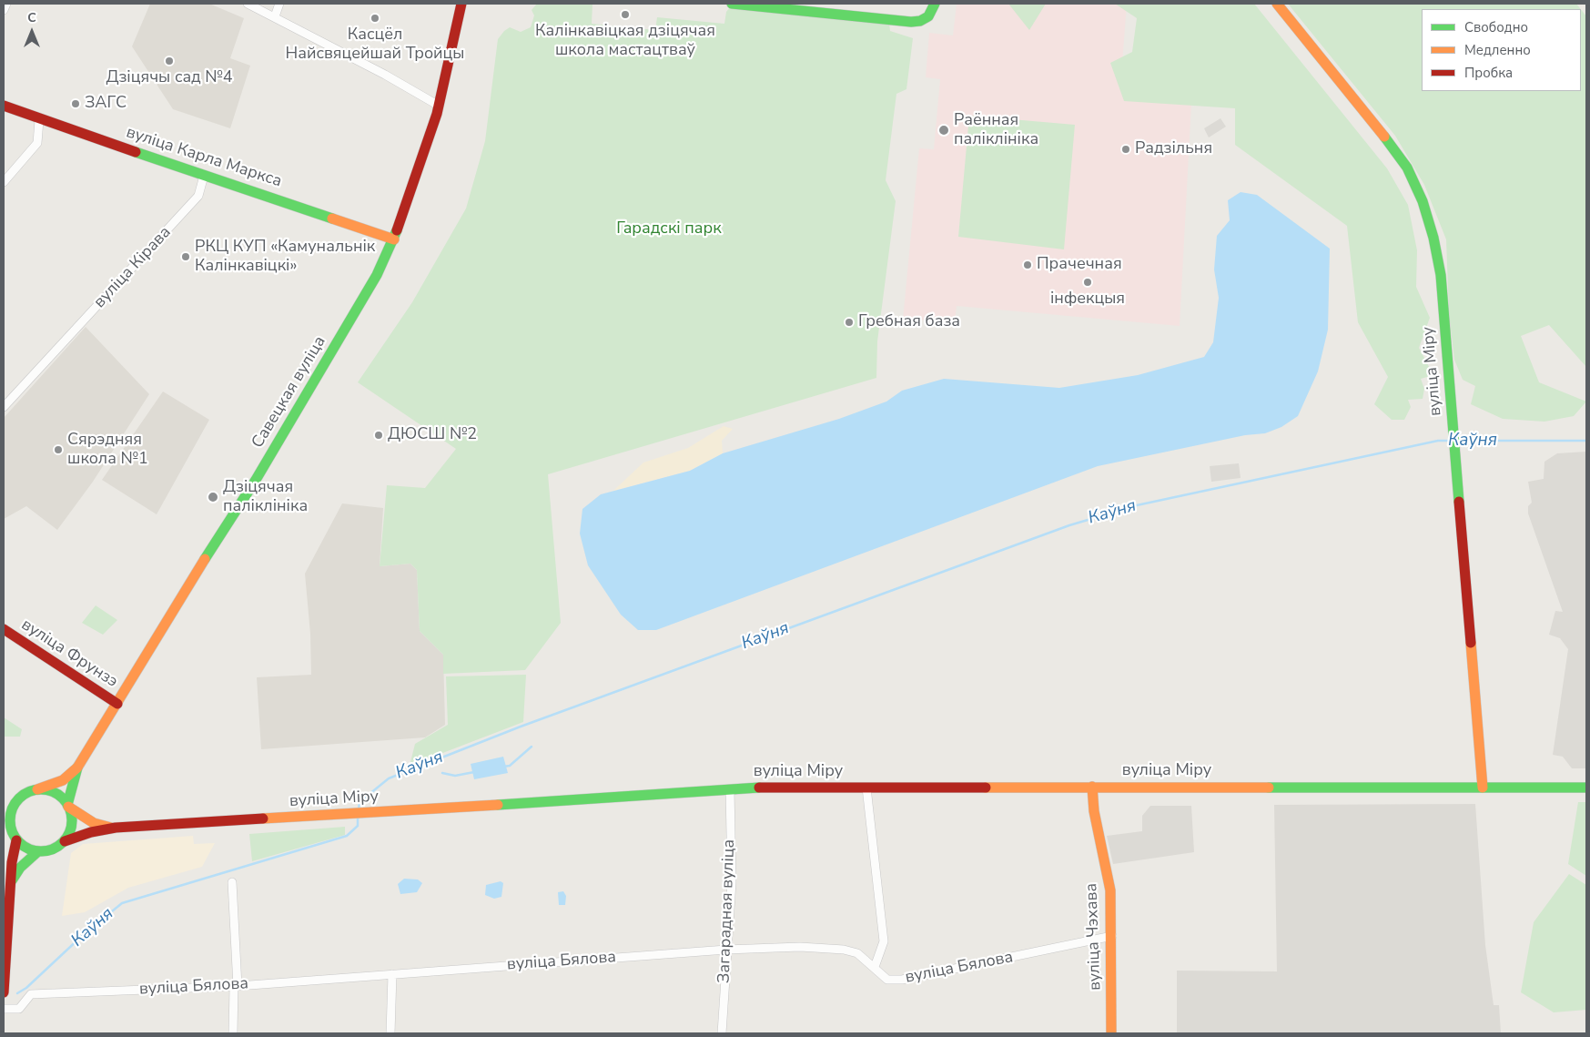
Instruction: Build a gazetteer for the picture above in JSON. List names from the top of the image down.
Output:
{
  "streets": {
    "main road": [
      "вуліца Карла Маркса",
      "вуліца Міру",
      "Савецкая вуліца",
      "вуліца Фрунзэ",
      "вуліца Чэхава"
    ],
    "street": ["вуліца Кірава", "Загарадная вуліца", "вуліца Бялова"]
  },
  "crossings": [
    ["вуліца Карла Маркса", "вуліца Кірава"],
    ["вуліца Карла Маркса", "Савецкая вуліца"],
    ["вуліца Міру", "Савецкая вуліца"],
    ["вуліца Міру", "Загарадная вуліца"],
    ["вуліца Міру", "вуліца Чэхава"],
    ["Савецкая вуліца", "вуліца Фрунзэ"],
    ["Загарадная вуліца", "вуліца Бялова"],
    ["вуліца Чэхава", "вуліца Бялова"]
  ],
  "water": ["Каўня"],
  "parks": ["Гарадскі парк"],
  "places": [
    "Калінкавіцкая дзіцячая школа мастацтваў",
    "Касцёл Найсвяцейшай Тройцы",
    "Дзіцячы сад №4",
    "ЗАГС",
    "Раённая паліклініка",
    "Радзільня",
    "РКЦ КУП «Камунальнік Калінкавіцкі»",
    "Прачечная",
    "інфекцыя",
    "Гребная база",
    "ДЮСШ №2",
    "Сярэдняя школа №1",
    "Дзіцячая паліклініка"
  ],
  "legend": ["Свободно", "Медленно", "Пробка"],
  "north": "top"
}
